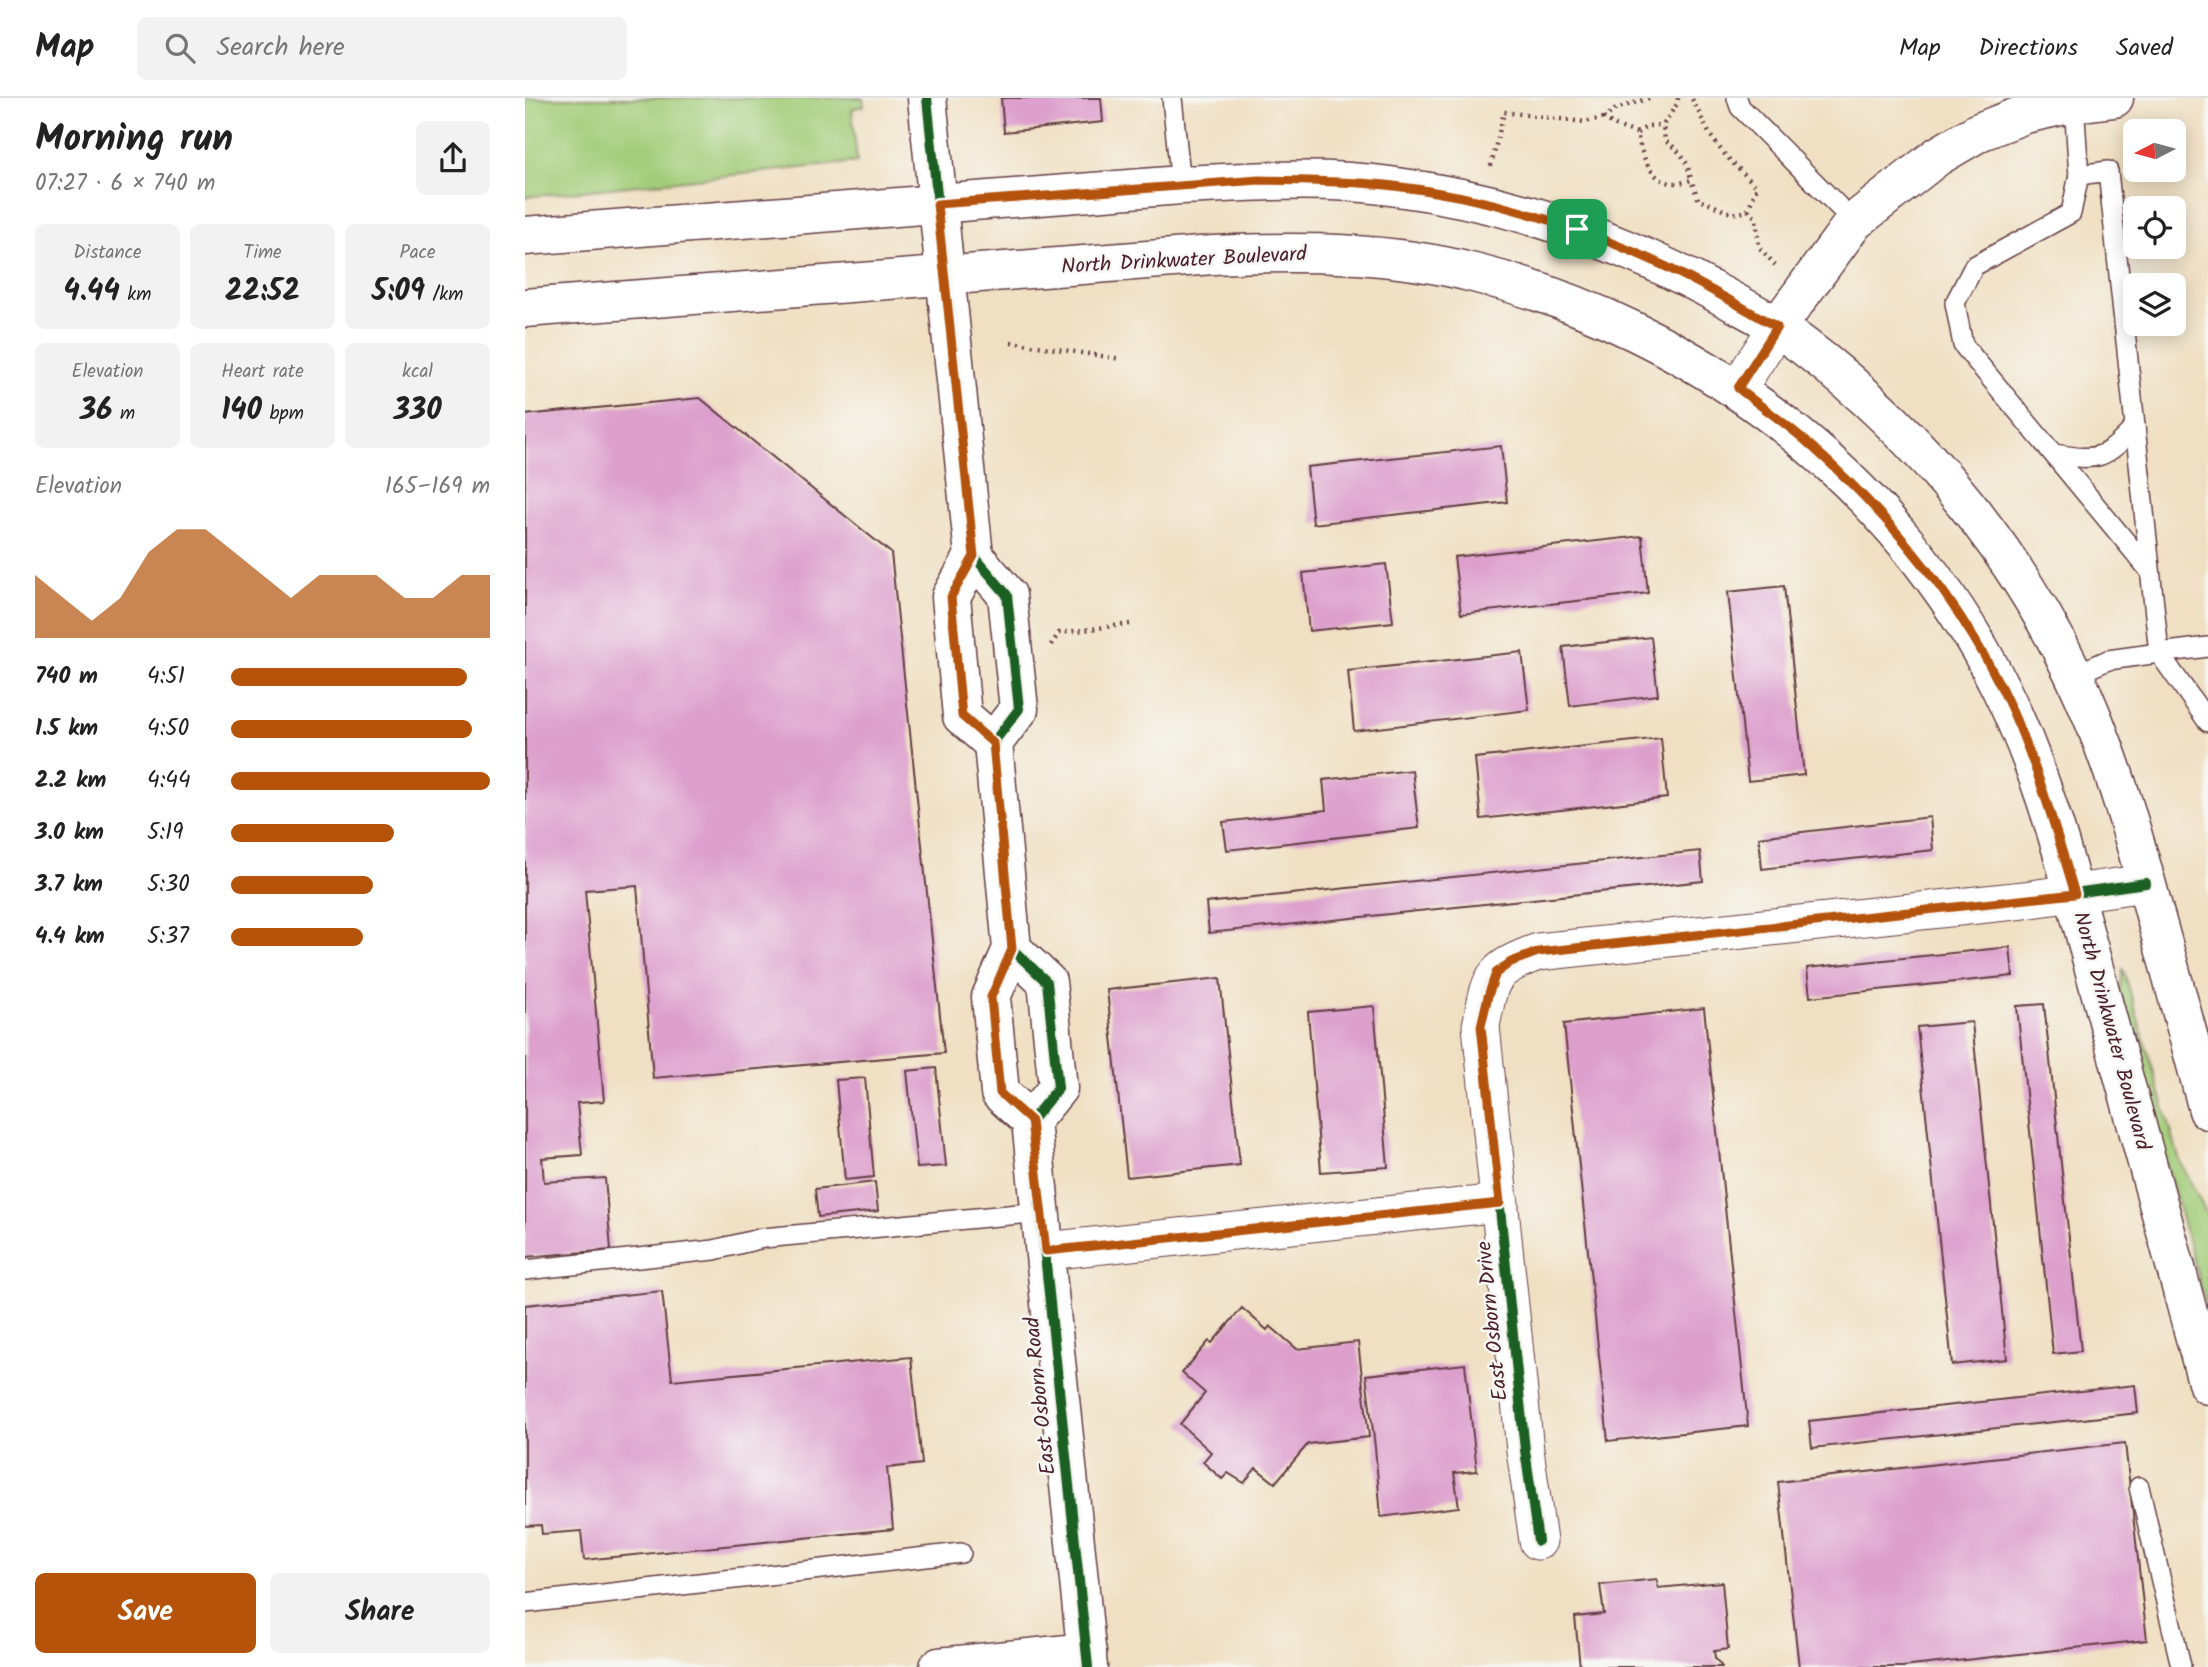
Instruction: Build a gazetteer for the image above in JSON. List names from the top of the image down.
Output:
{
  "streets": {
    "main road": ["North Drinkwater Boulevard", "East Osborn Road"],
    "street": ["East Osborn Drive"]
  },
  "crossings": [
    ["North Drinkwater Boulevard", "East Osborn Drive"]
  ],
  "north": "left",
  "page": {
    "header": "Map",
    "search": "Search here",
    "nav": ["Map", "Directions", "Saved"],
    "heading": ["Morning run", "07:27 · 6 × 740 m"],
    "stats": [
      ["Distance", "4.44 km"],
      ["Time", "22:52"],
      ["Pace", "5:09 /km"],
      ["Elevation", "36 m"],
      ["Heart rate", "140 bpm"],
      ["kcal", "330"]
    ],
    "chart": ["Elevation", "165–169 m"],
    "list": [
      {
        "name": "740 m",
        "note": "4:51"
      },
      {
        "name": "1.5 km",
        "note": "4:50"
      },
      {
        "name": "2.2 km",
        "note": "4:44"
      },
      {
        "name": "3.0 km",
        "note": "5:19"
      },
      {
        "name": "3.7 km",
        "note": "5:30"
      },
      {
        "name": "4.4 km",
        "note": "5:37"
      }
    ],
    "buttons": ["Save", "Share"]
  }
}
